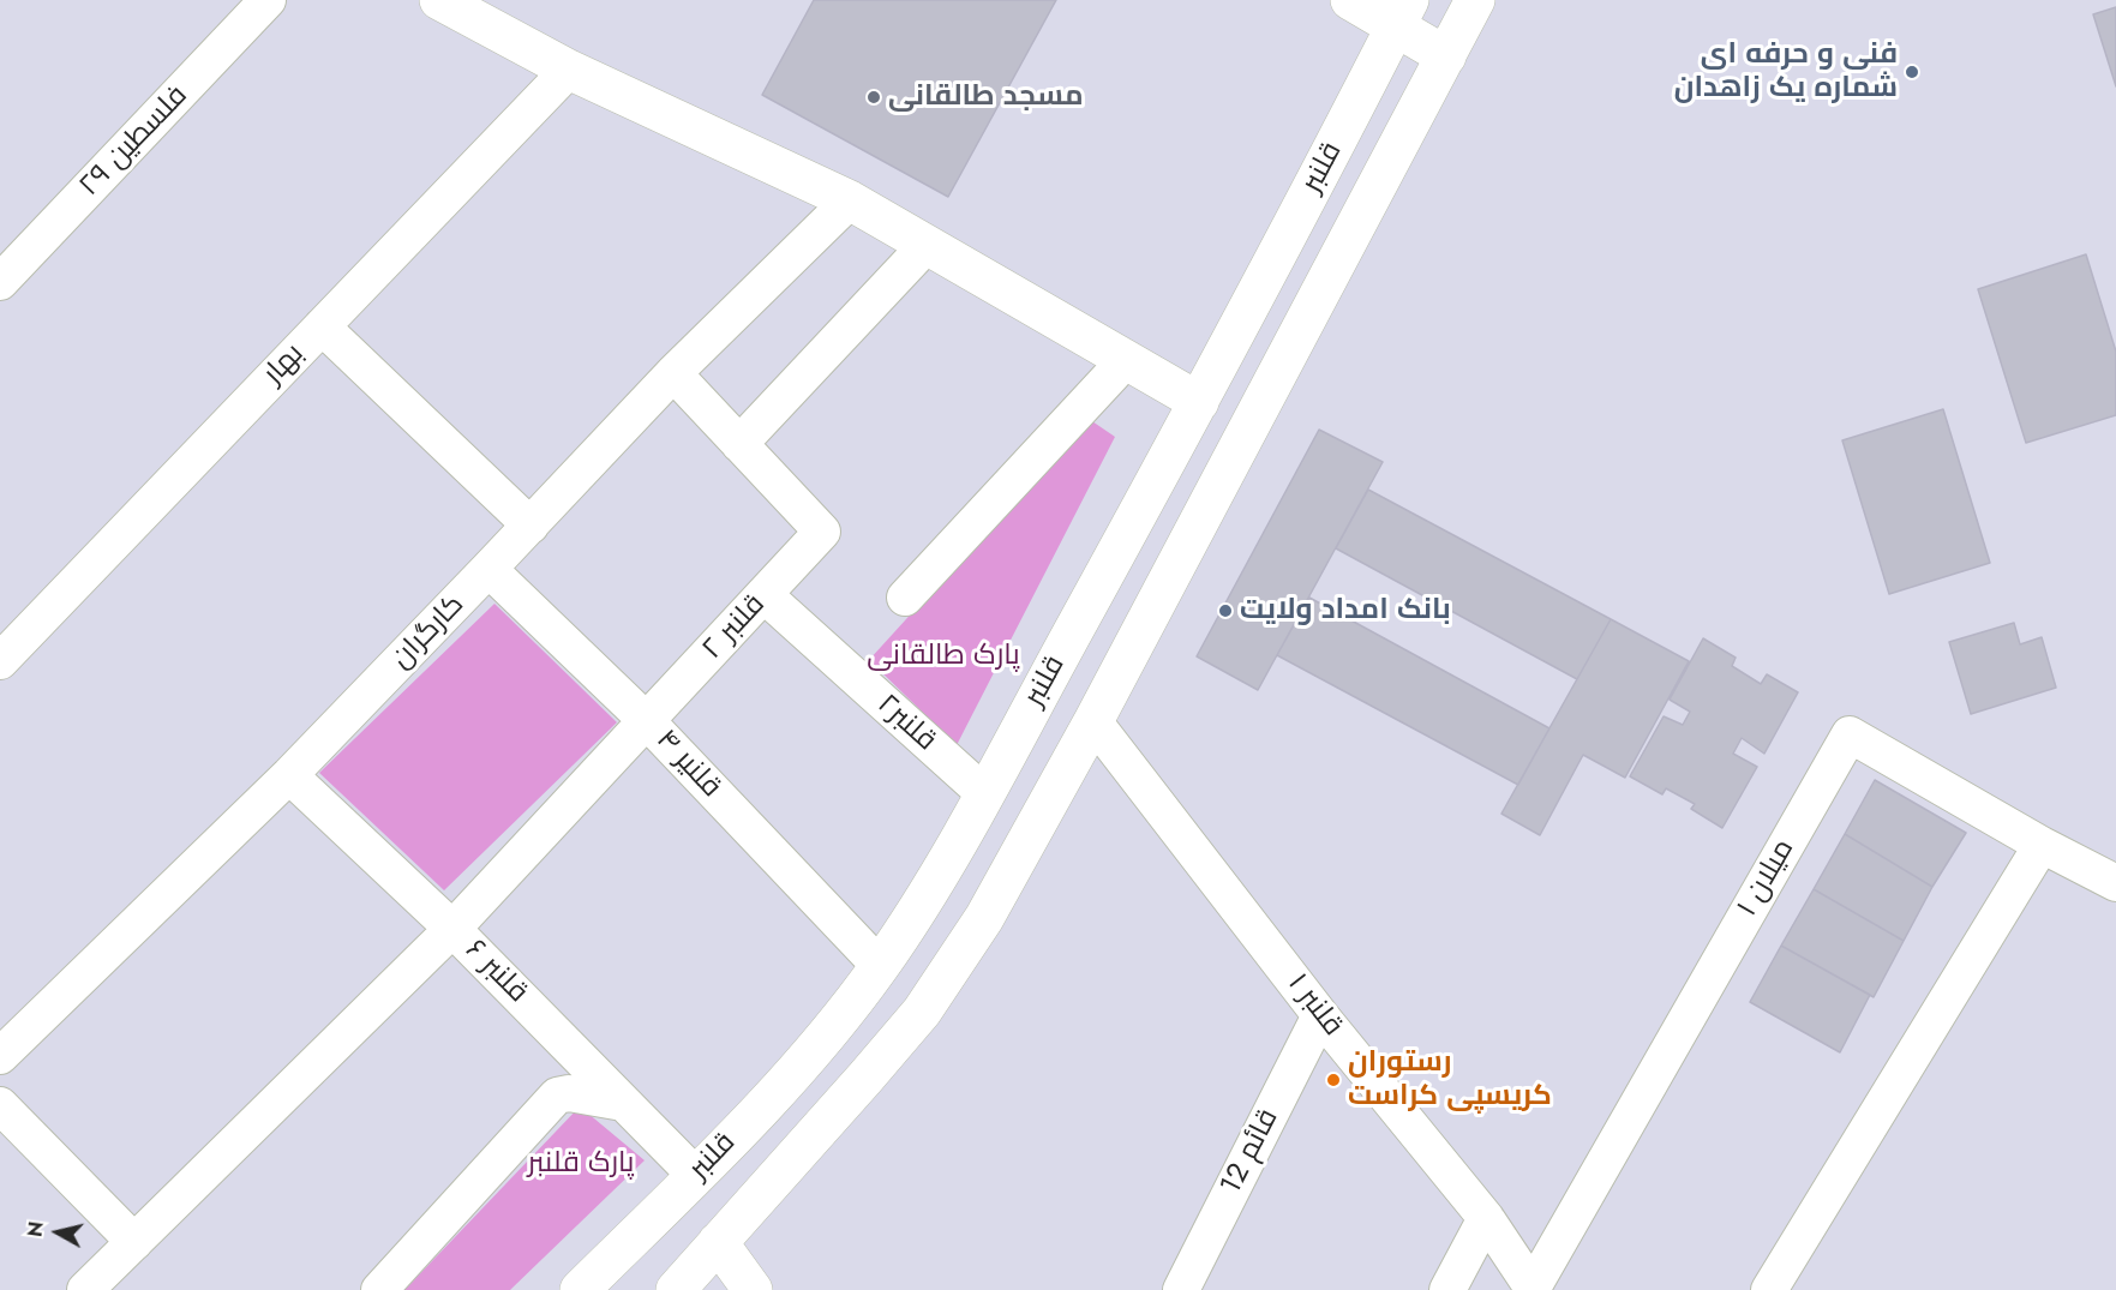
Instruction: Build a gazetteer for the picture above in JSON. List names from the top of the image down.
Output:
{
  "streets": {
    "main road": ["قلنبر"],
    "street": [
      "فلسطین ۲۹",
      "بهار",
      "قلنبر ۲",
      "کارگران",
      "قلنبر۲",
      "قلنیر ۴",
      "میلان ۱",
      "قلنبر ۶",
      "قلنبر ۱",
      "قائم 12"
    ]
  },
  "crossings": [
    ["قلنبر", "قلنبر۲"],
    ["قلنبر", "قلنیر ۴"],
    ["قلنبر", "قلنبر ۶"],
    ["قلنبر", "قلنبر ۱"],
    ["قلنبر ۲", "قلنبر۲"],
    ["قلنبر ۲", "قلنیر ۴"],
    ["قلنبر ۲", "قلنبر ۶"],
    ["کارگران", "قلنیر ۴"],
    ["کارگران", "قلنبر ۶"],
    ["میلان ۱", "قلنبر ۱"],
    ["قلنبر ۱", "قائم 12"]
  ],
  "parks": ["پارک طالقانی", "پارک قلنبر"],
  "places": [
    "فنی و حرفه ای شماره یک زاهدان",
    "مسجد طالقانی",
    "بانک امداد ولایت",
    "رستوران کریسپی کراست"
  ],
  "north": "left"
}
